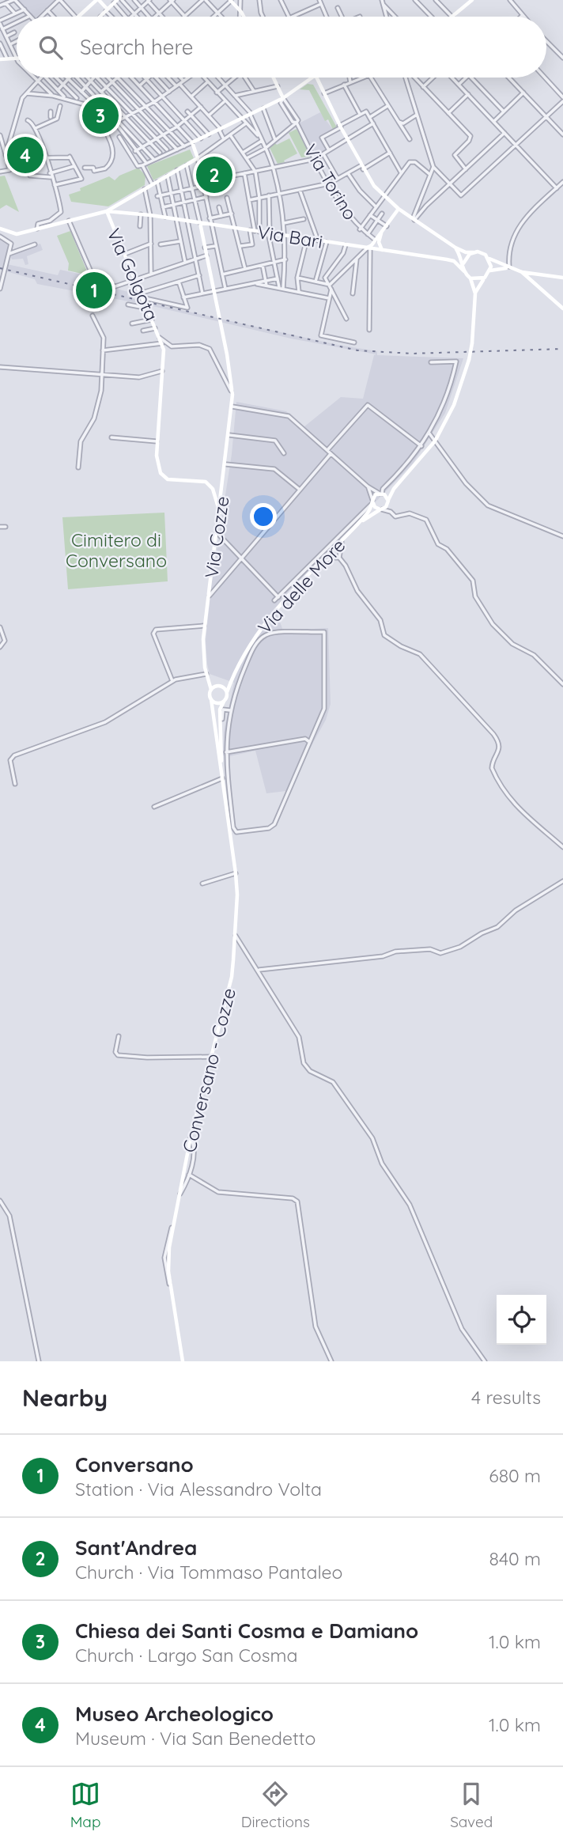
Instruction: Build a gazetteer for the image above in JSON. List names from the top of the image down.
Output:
{
  "streets": {
    "main road": [
      "Via Bari",
      "Via Golgota",
      "Via Cozze",
      "Via delle More",
      "Conversano - Cozze"
    ],
    "street": ["Via Torino"]
  },
  "crossings": [
    ["Via Torino", "Via Bari"],
    ["Via Bari", "Via Golgota"],
    ["Via Bari", "Via Cozze"]
  ],
  "parks": ["Cimitero di Conversano"],
  "page": {
    "search": "Search here",
    "pins": [
      "3",
      "4",
      "2",
      "1"
    ],
    "heading": ["Nearby", "4 results"],
    "list": [
      {
        "mark": "1",
        "name": "Conversano",
        "note": "Station · Via Alessandro Volta",
        "value": "680 m"
      },
      {
        "mark": "2",
        "name": "Sant'Andrea",
        "note": "Church · Via Tommaso Pantaleo",
        "value": "840 m"
      },
      {
        "mark": "3",
        "name": "Chiesa dei Santi Cosma e Damiano",
        "note": "Church · Largo San Cosma",
        "value": "1.0 km"
      },
      {
        "mark": "4",
        "name": "Museo Archeologico",
        "note": "Museum · Via San Benedetto",
        "value": "1.0 km"
      }
    ],
    "nav": ["Map", "Directions", "Saved"]
  }
}
